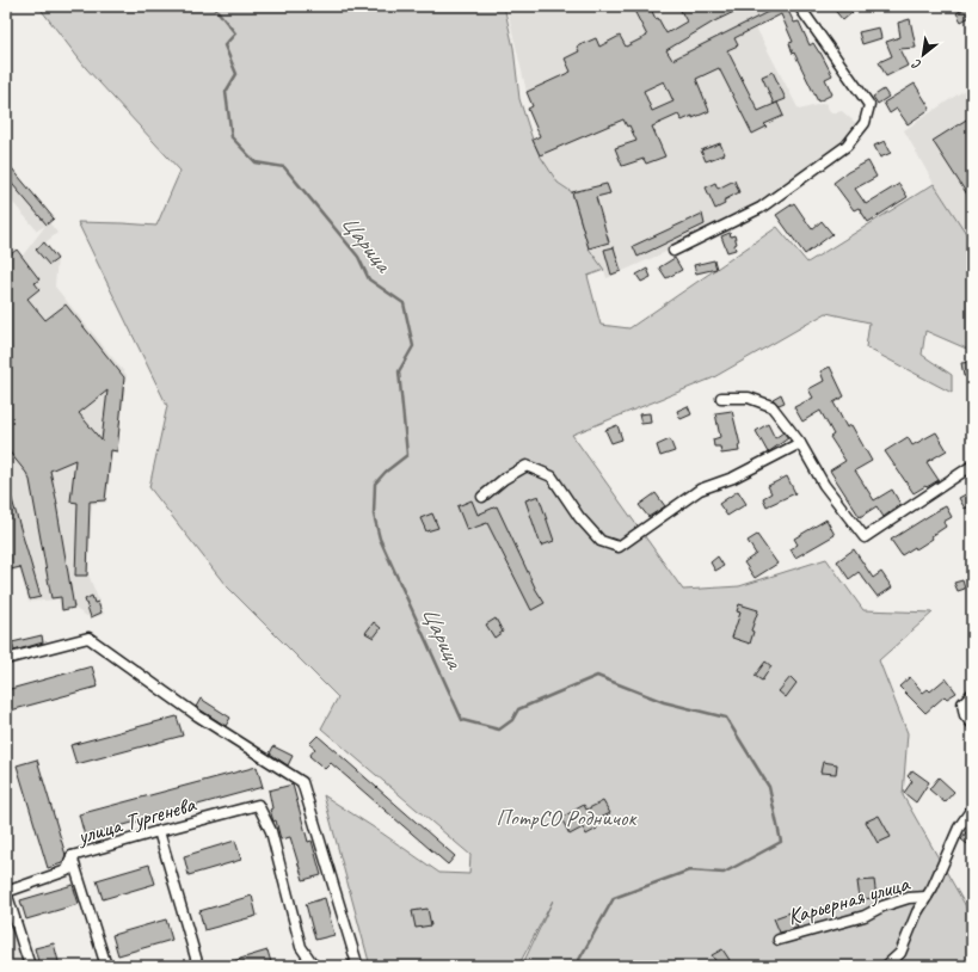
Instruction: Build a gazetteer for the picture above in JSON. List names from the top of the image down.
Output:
{
  "streets": {
    "street": ["улица Тургенева", "Карьерная улица"]
  },
  "water": ["Царица"],
  "parks": ["ПотрСО Родничок"],
  "north": "bottom left"
}
